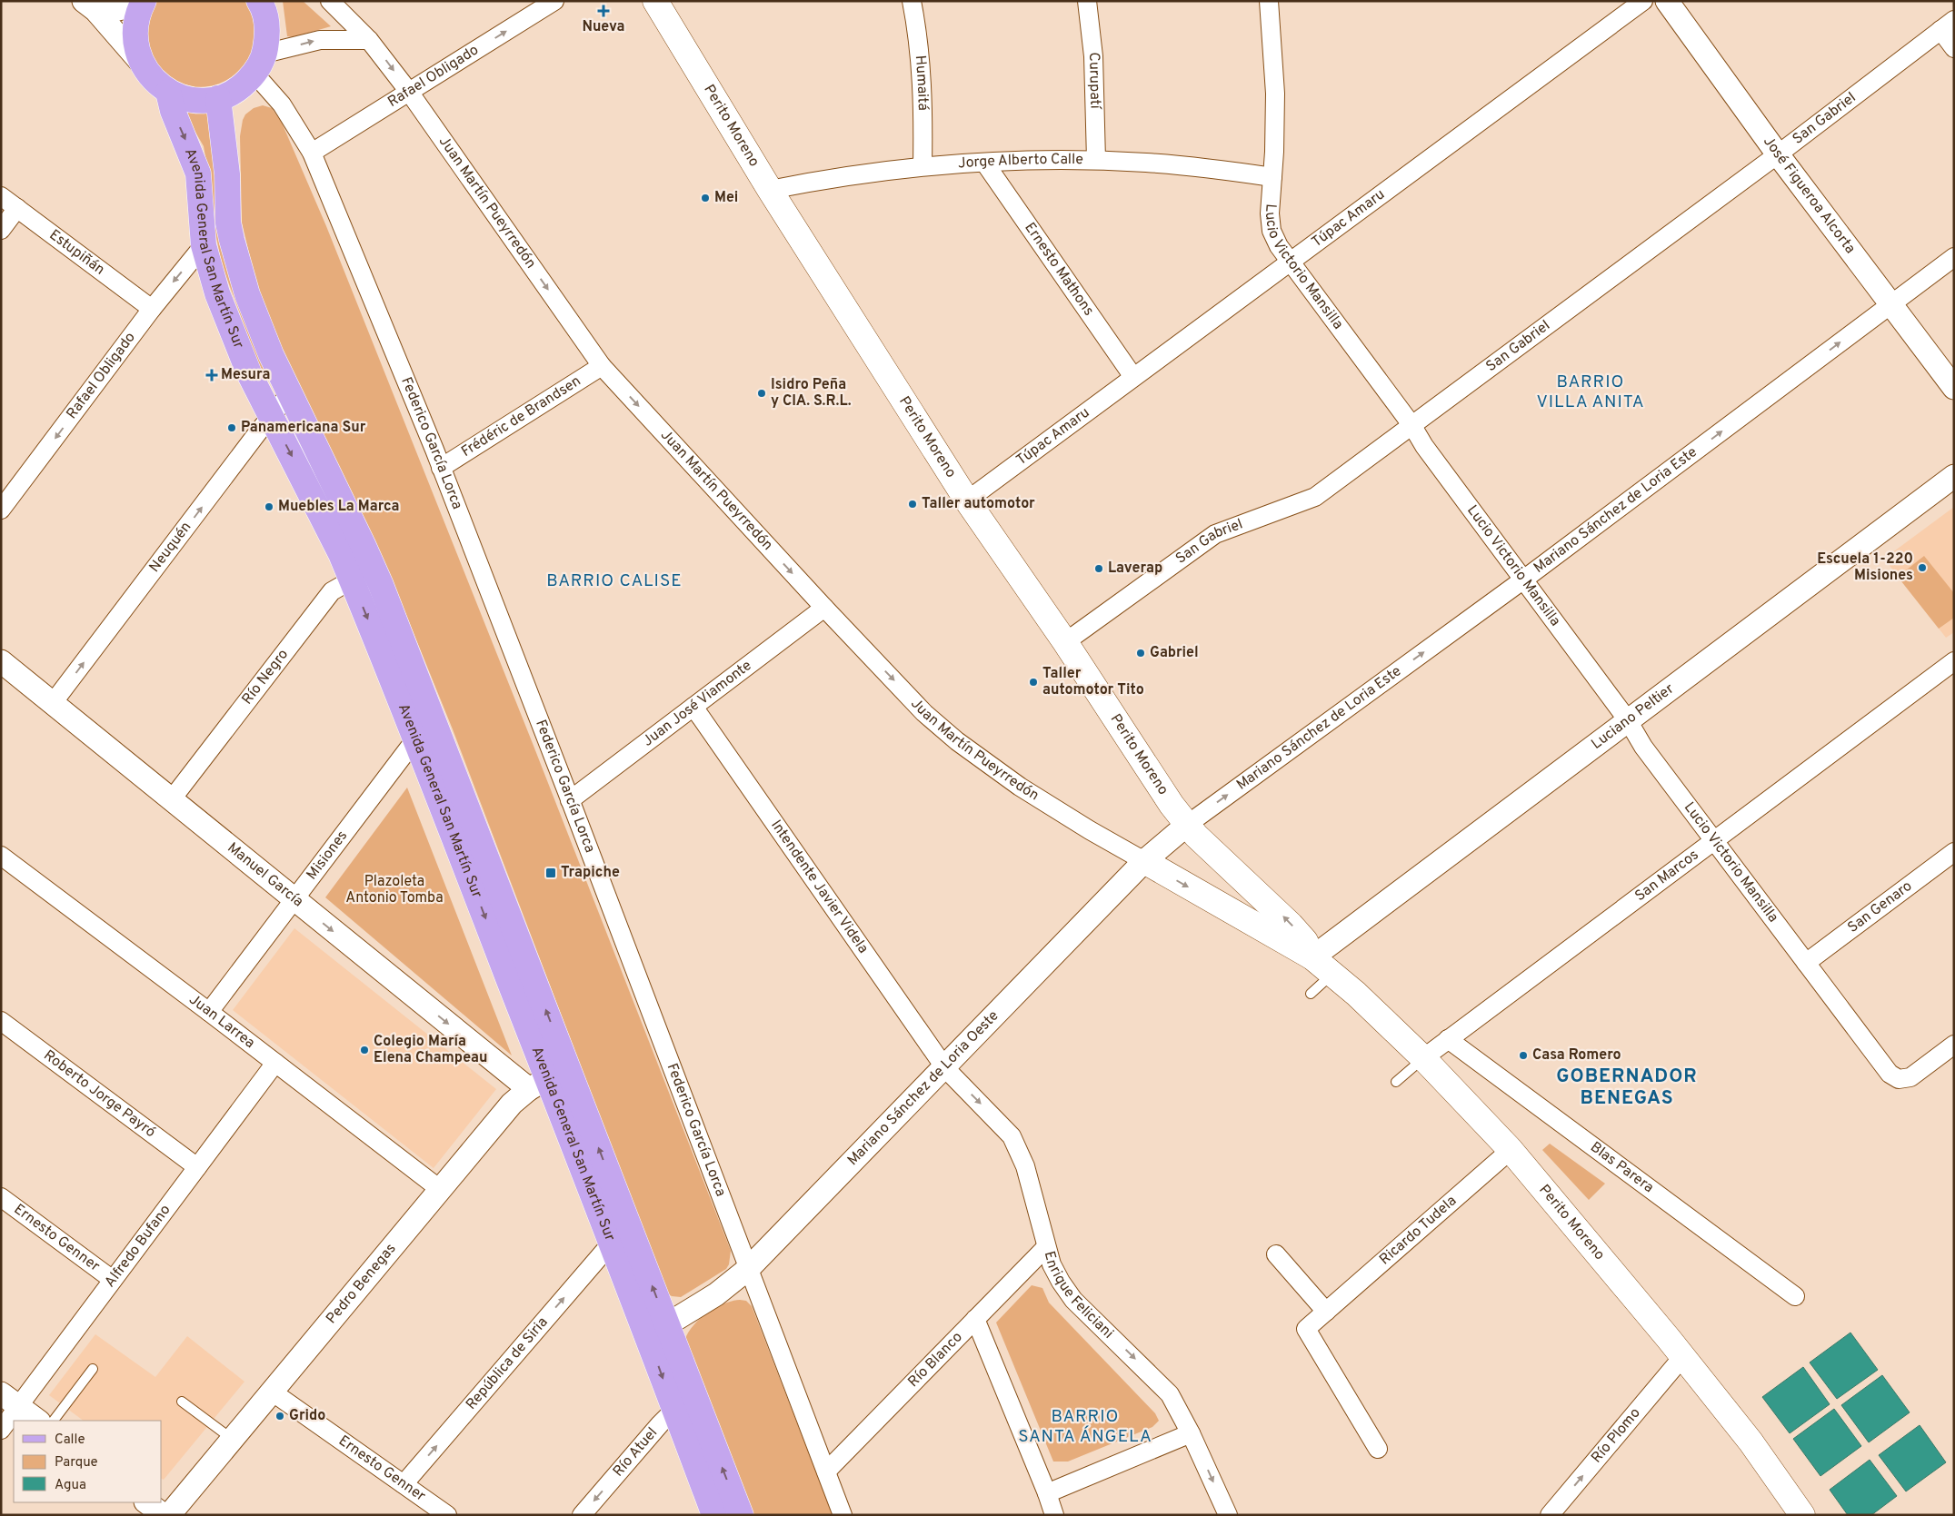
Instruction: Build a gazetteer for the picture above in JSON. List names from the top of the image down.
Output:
{
  "streets": {
    "main road": ["Perito Moreno", "Avenida General San Martín Sur"],
    "street": [
      "Rafael Obligado",
      "Curupatí",
      "Humaitá",
      "San Gabriel",
      "Jorge Alberto Calle",
      "José Figueroa Alcorta",
      "Juan Martín Pueyrredón",
      "Túpac Amaru",
      "Estupiñán",
      "Lucio Victorio Mansilla",
      "Ernesto Mathons",
      "Frédéric de Brandsen",
      "Federico García Lorca",
      "Mariano Sánchez de Loria Este",
      "Neuquén",
      "Río Negro",
      "Juan José Viamonte",
      "Luciano Peltier",
      "Misiones",
      "Manuel García",
      "San Marcos",
      "Intendente Javier Videla",
      "San Genaro",
      "Juan Larrea",
      "Mariano Sánchez de Loria Oeste",
      "Roberto Jorge Payró",
      "Blas Parera",
      "Ricardo Tudela",
      "Ernesto Genner",
      "Alfredo Bufano",
      "Pedro Benegas",
      "Enrique Feliciani",
      "Río Blanco",
      "República de Siria",
      "Río Plomo",
      "Río Atuel"
    ]
  },
  "crossings": [
    ["Rafael Obligado", "Juan Martín Pueyrredón"],
    ["Rafael Obligado", "Avenida General San Martín Sur"],
    ["Rafael Obligado", "Estupiñán"],
    ["Rafael Obligado", "Federico García Lorca"],
    ["Curupatí", "Jorge Alberto Calle"],
    ["Humaitá", "Jorge Alberto Calle"],
    ["San Gabriel", "Perito Moreno"],
    ["San Gabriel", "José Figueroa Alcorta"],
    ["San Gabriel", "Lucio Victorio Mansilla"],
    ["Perito Moreno", "Jorge Alberto Calle"],
    ["Perito Moreno", "Juan Martín Pueyrredón"],
    ["Perito Moreno", "Túpac Amaru"],
    ["Perito Moreno", "Mariano Sánchez de Loria Este"],
    ["Perito Moreno", "Luciano Peltier"],
    ["Perito Moreno", "San Marcos"],
    ["Perito Moreno", "Mariano Sánchez de Loria Oeste"],
    ["Perito Moreno", "Ricardo Tudela"],
    ["Perito Moreno", "Río Plomo"],
    ["Jorge Alberto Calle", "Lucio Victorio Mansilla"],
    ["Jorge Alberto Calle", "Ernesto Mathons"],
    ["José Figueroa Alcorta", "Mariano Sánchez de Loria Este"],
    ["Juan Martín Pueyrredón", "Frédéric de Brandsen"],
    ["Juan Martín Pueyrredón", "Juan José Viamonte"],
    ["Juan Martín Pueyrredón", "Mariano Sánchez de Loria Oeste"],
    ["Túpac Amaru", "Lucio Victorio Mansilla"],
    ["Túpac Amaru", "Ernesto Mathons"],
    ["Avenida General San Martín Sur", "Neuquén"],
    ["Avenida General San Martín Sur", "Río Negro"],
    ["Avenida General San Martín Sur", "Misiones"],
    ["Avenida General San Martín Sur", "Manuel García"],
    ["Avenida General San Martín Sur", "Mariano Sánchez de Loria Oeste"],
    ["Avenida General San Martín Sur", "Pedro Benegas"],
    ["Avenida General San Martín Sur", "República de Siria"],
    ["Avenida General San Martín Sur", "Río Atuel"],
    ["Lucio Victorio Mansilla", "Mariano Sánchez de Loria Este"],
    ["Lucio Victorio Mansilla", "Luciano Peltier"],
    ["Lucio Victorio Mansilla", "San Marcos"],
    ["Lucio Victorio Mansilla", "San Genaro"],
    ["Frédéric de Brandsen", "Federico García Lorca"],
    ["Federico García Lorca", "Juan José Viamonte"],
    ["Federico García Lorca", "Mariano Sánchez de Loria Oeste"],
    ["Federico García Lorca", "Río Blanco"],
    ["Mariano Sánchez de Loria Este", "Mariano Sánchez de Loria Oeste"],
    ["Neuquén", "Manuel García"],
    ["Río Negro", "Manuel García"],
    ["Juan José Viamonte", "Intendente Javier Videla"],
    ["Misiones", "Manuel García"],
    ["Misiones", "Juan Larrea"],
    ["Manuel García", "Pedro Benegas"],
    ["San Marcos", "Blas Parera"],
    ["Intendente Javier Videla", "Mariano Sánchez de Loria Oeste"],
    ["Intendente Javier Videla", "Enrique Feliciani"],
    ["Juan Larrea", "Alfredo Bufano"],
    ["Juan Larrea", "Pedro Benegas"],
    ["Mariano Sánchez de Loria Oeste", "Enrique Feliciani"],
    ["Roberto Jorge Payró", "Alfredo Bufano"],
    ["Ernesto Genner", "Alfredo Bufano"],
    ["Ernesto Genner", "Pedro Benegas"],
    ["Ernesto Genner", "República de Siria"],
    ["Enrique Feliciani", "Río Blanco"]
  ],
  "one_way": [
    "Juan Martín Pueyrredón",
    "Mariano Sánchez de Loria Este",
    "Neuquén",
    "Manuel García",
    "República de Siria",
    "Río Plomo",
    "Río Atuel"
  ],
  "districts": [
    "BARRIO VILLA ANITA",
    "BARRIO CALISE",
    "GOBERNADOR BENEGAS",
    "BARRIO SANTA ÁNGELA"
  ],
  "parks": ["Plazoleta Antonio Tomba"],
  "places": {
    "health": ["Nueva", "Mesura"],
    "other": [
      "Mei",
      "Isidro Peña y CIA. S.R.L.",
      "Panamericana Sur",
      "Taller automotor",
      "Muebles La Marca",
      "Escuela 1-220 Misiones",
      "Laverap",
      "Gabriel",
      "Taller automotor Tito",
      "Colegio María Elena Champeau",
      "Casa Romero",
      "Grido"
    ],
    "transit": ["Trapiche"]
  },
  "legend": ["Calle", "Parque", "Agua"]
}
